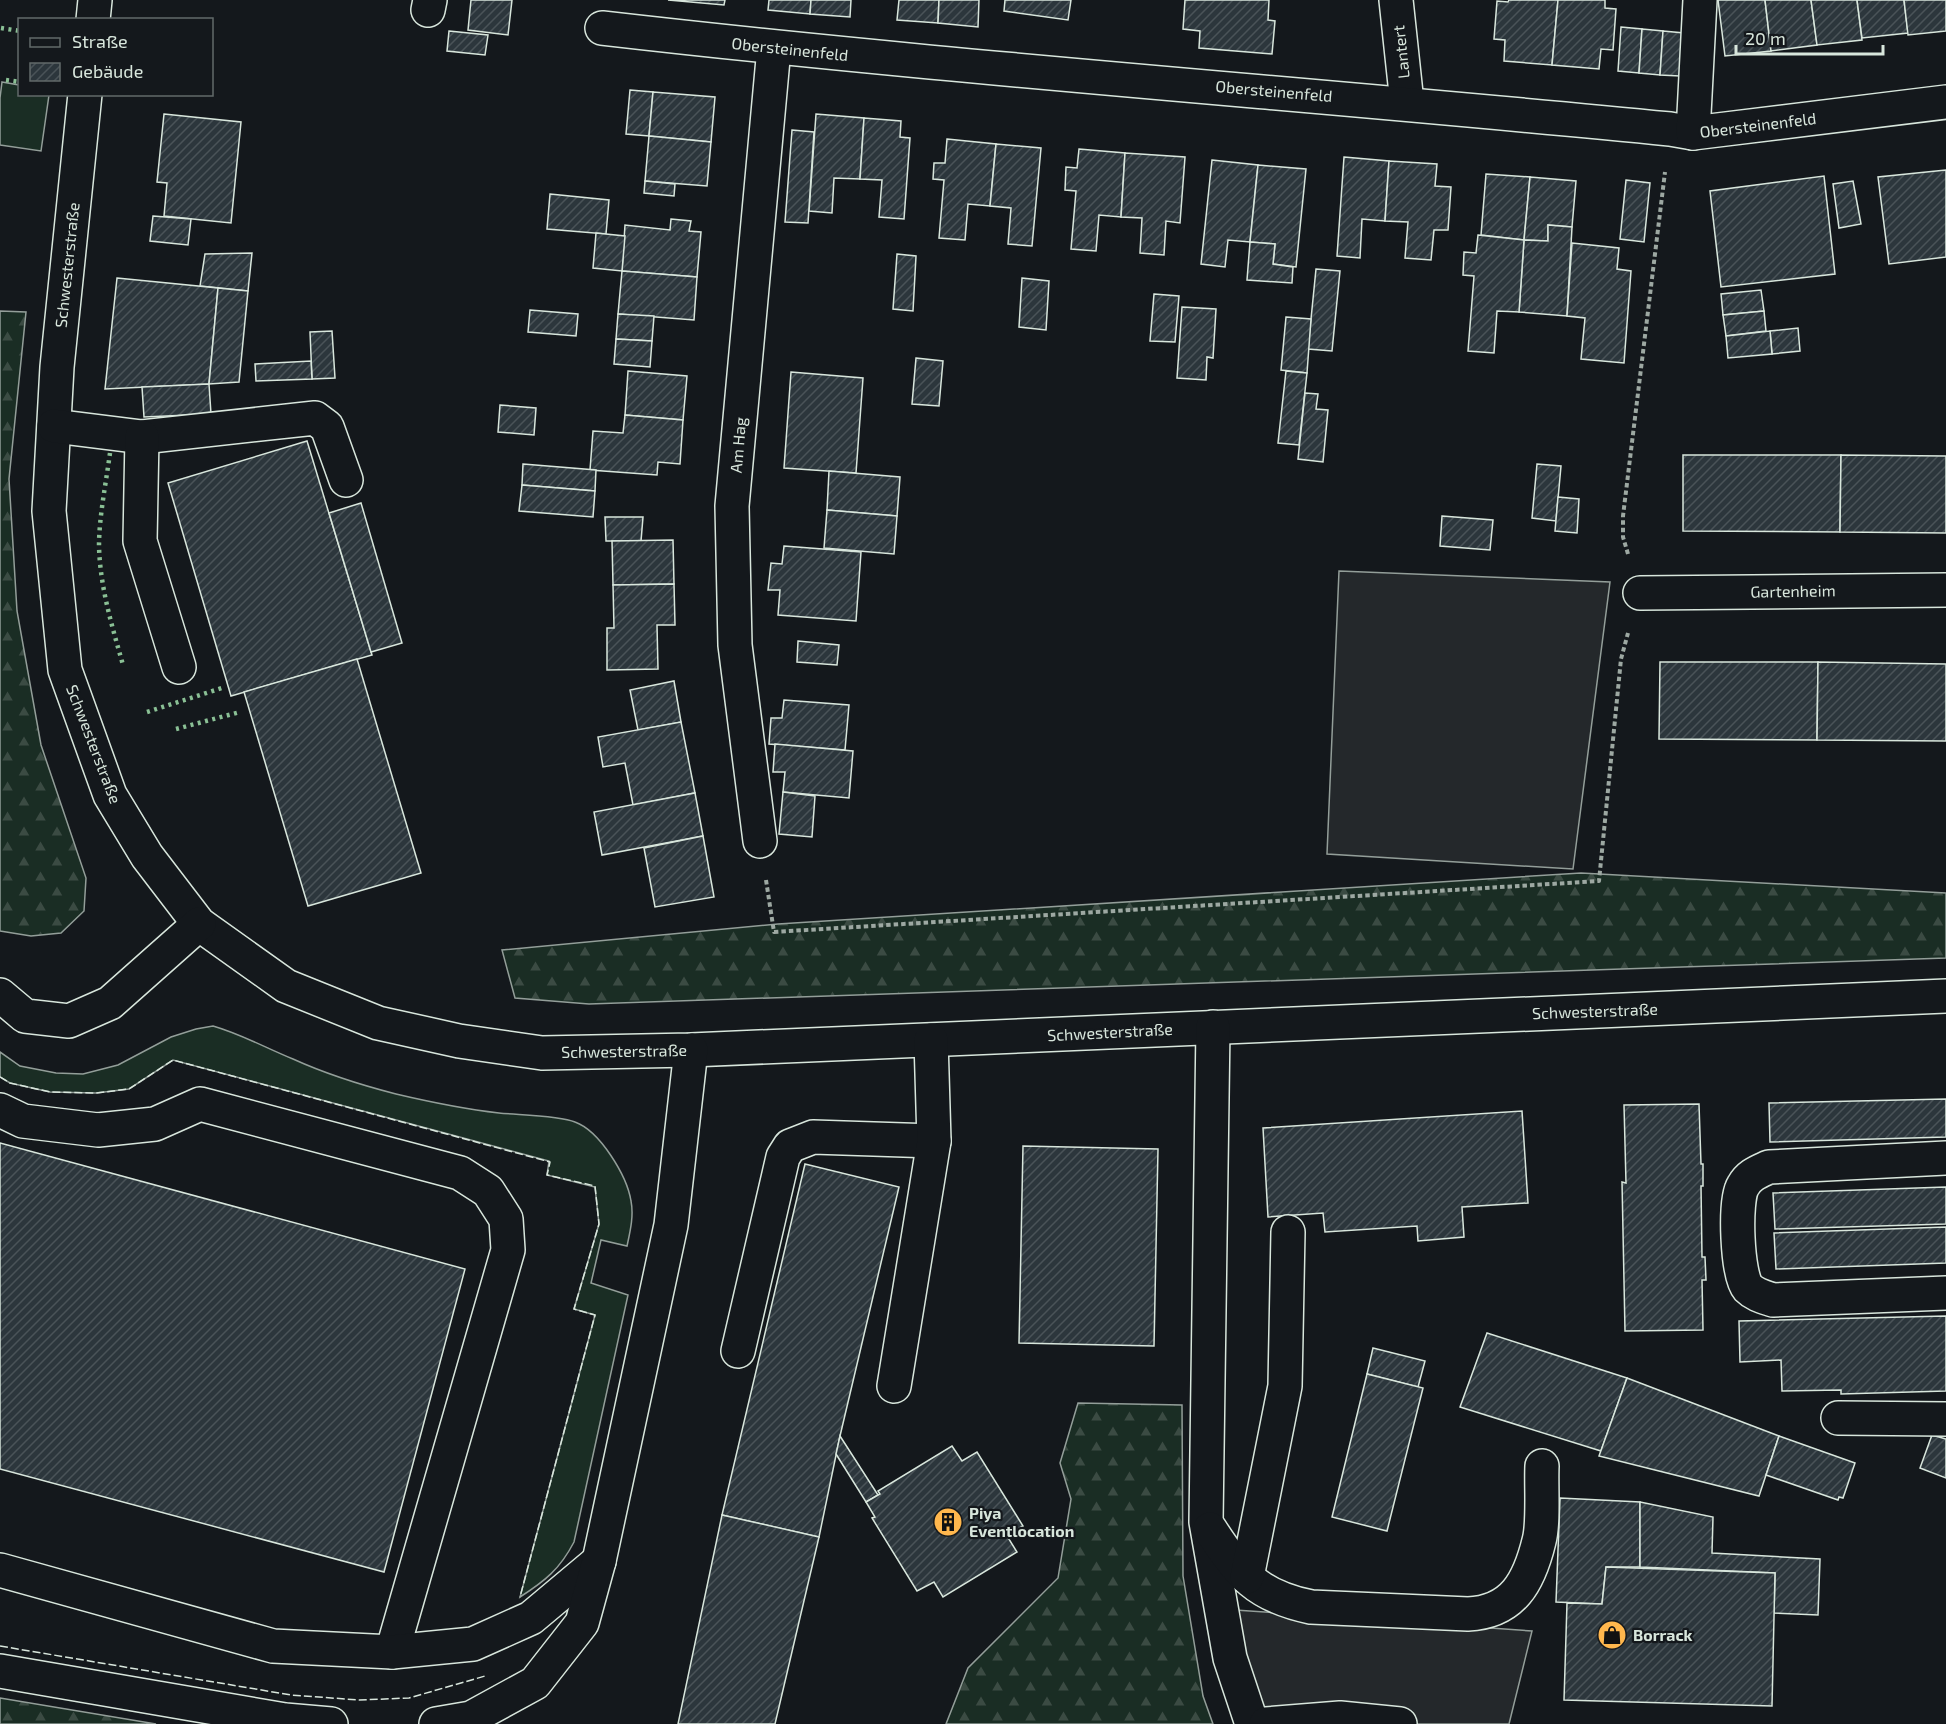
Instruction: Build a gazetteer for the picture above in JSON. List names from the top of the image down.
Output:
{
  "streets": {
    "street": [
      "Obersteinenfeld",
      "Lantert",
      "Schwesterstraße",
      "Am Hag",
      "Gartenheim"
    ]
  },
  "crossings": [
    ["Obersteinenfeld", "Lantert"],
    ["Obersteinenfeld", "Am Hag"]
  ],
  "places": {
    "building": ["Piya Eventlocation"],
    "shop": ["Borrack"]
  },
  "legend": ["Straße", "Gebäude"],
  "scale_bar": "20 m"
}
